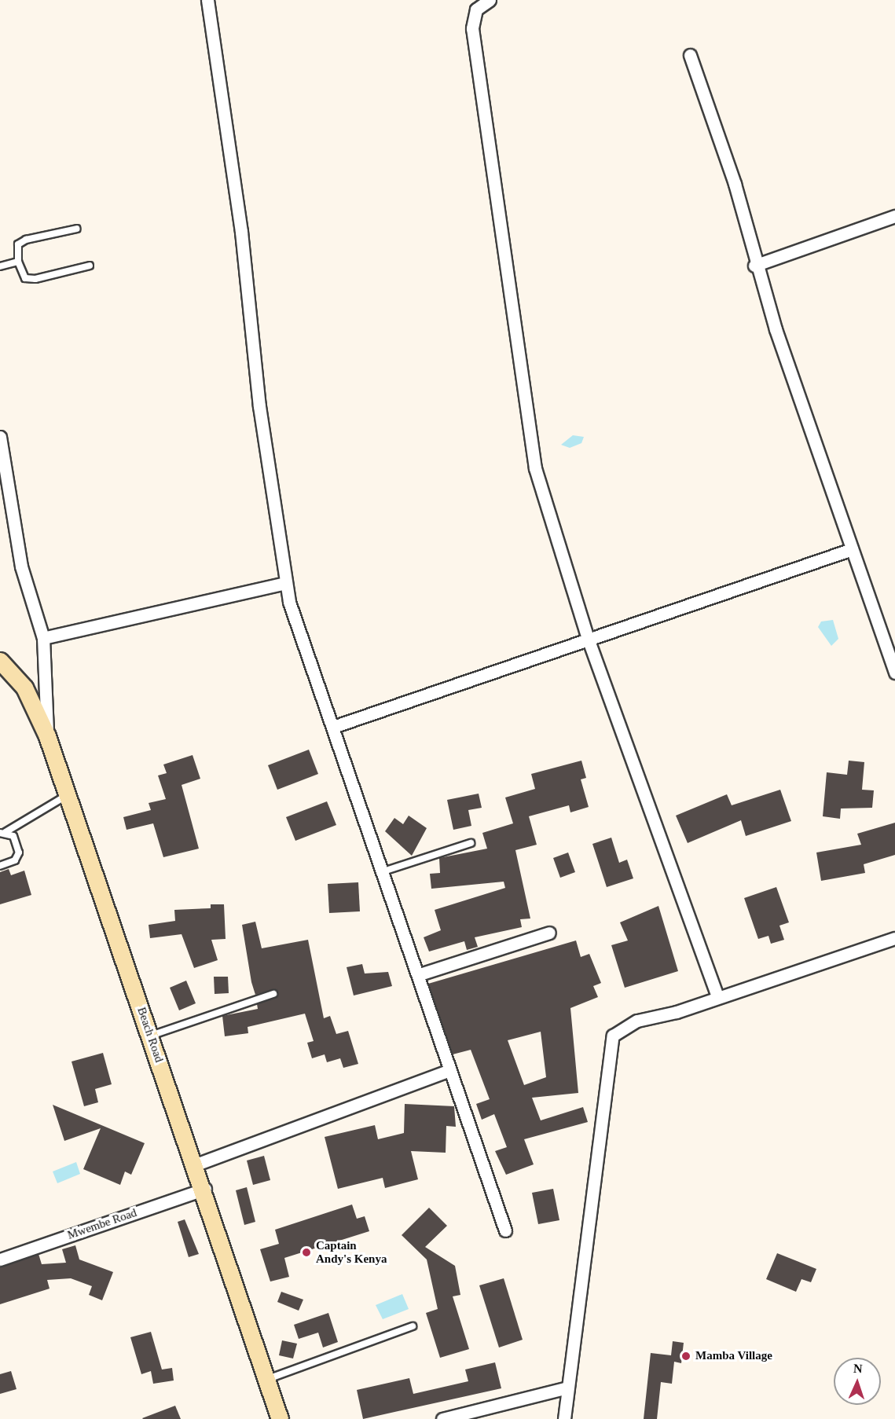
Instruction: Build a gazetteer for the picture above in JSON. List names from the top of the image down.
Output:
{
  "streets": {
    "main road": ["Beach Road"],
    "street": ["Mwembe Road"]
  },
  "crossings": [
    ["Beach Road", "Mwembe Road"]
  ],
  "places": ["Captain Andy's Kenya", "Mamba Village"],
  "north": "top"
}
